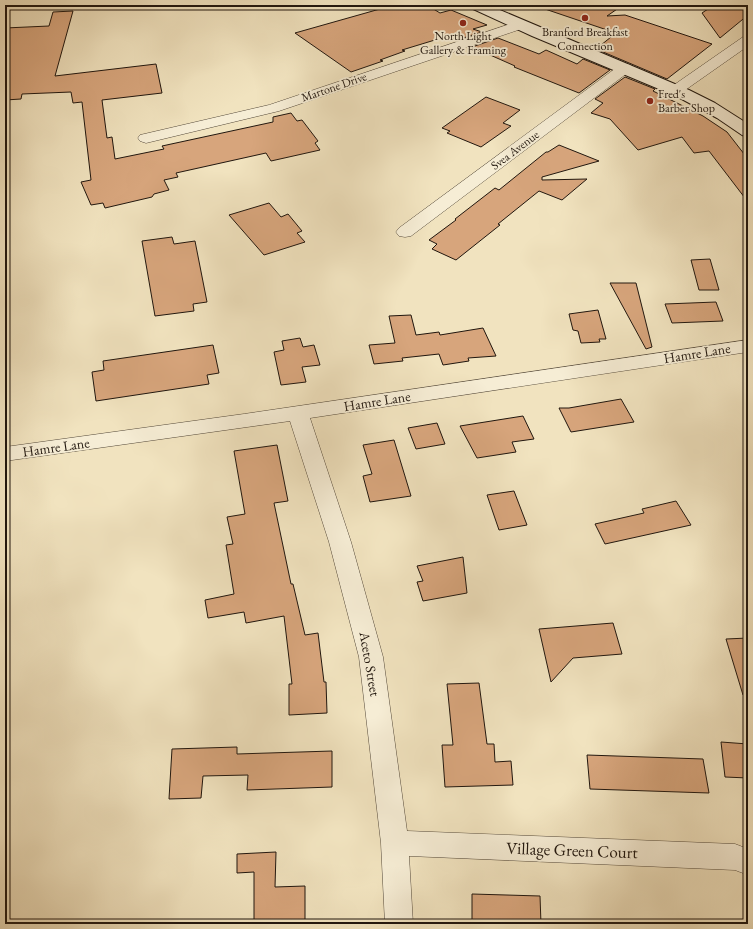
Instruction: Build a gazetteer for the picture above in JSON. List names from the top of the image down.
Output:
{
  "streets": {
    "street": [
      "Martone Drive",
      "Svea Avenue",
      "Hamre Lane",
      "Aceto Street",
      "Village Green Court"
    ]
  },
  "crossings": [
    ["Hamre Lane", "Aceto Street"],
    ["Aceto Street", "Village Green Court"]
  ],
  "places": ["Branford Breakfast Connection", "North Light Gallery & Framing", "Fred's Barber Shop"]
}
